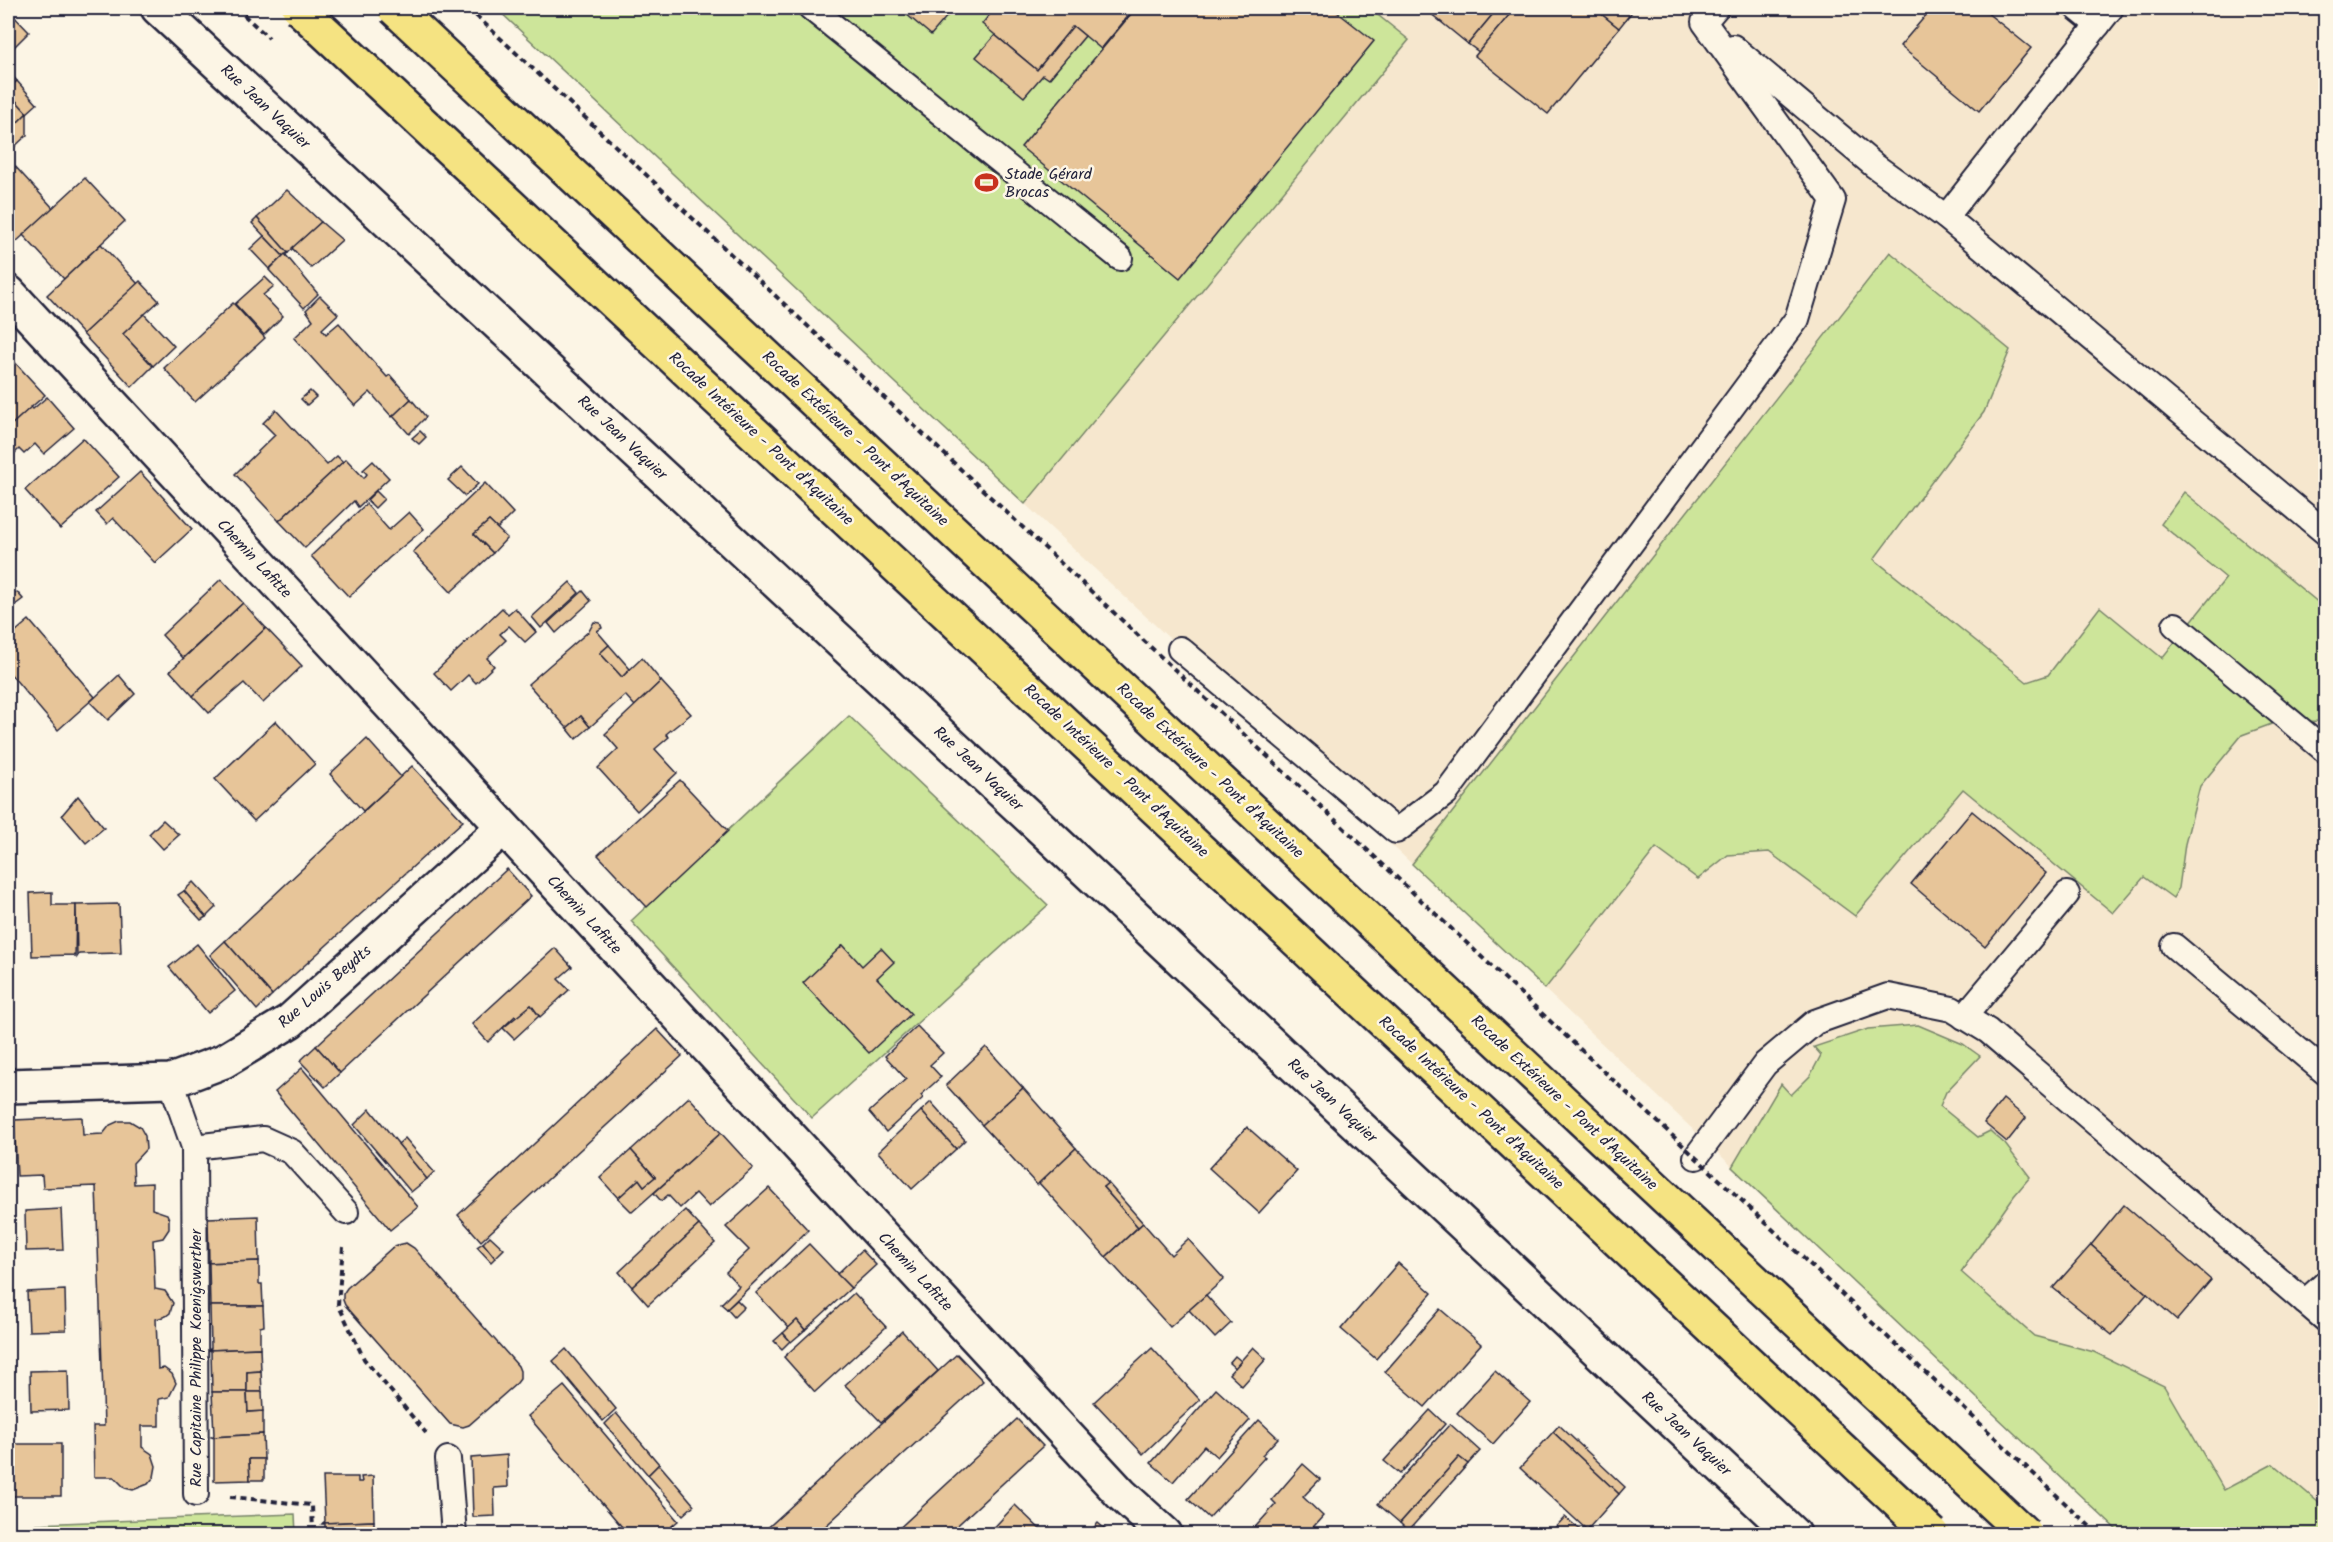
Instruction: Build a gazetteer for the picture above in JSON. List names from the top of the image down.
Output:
{
  "streets": {
    "highway": ["Rocade Intérieure - Pont d'Aquitaine", "Rocade Extérieure - Pont d'Aquitaine"],
    "street": ["Rue Jean Vaquier", "Chemin Lafitte", "Rue Louis Beydts"],
    "lane": ["Rue Capitaine Philippe Koenigswerther"]
  },
  "crossings": [
    ["Chemin Lafitte", "Rue Louis Beydts"],
    ["Rue Louis Beydts", "Rue Capitaine Philippe Koenigswerther"]
  ],
  "places": {
    "sports": ["Stade Gérard Brocas"]
  }
}
